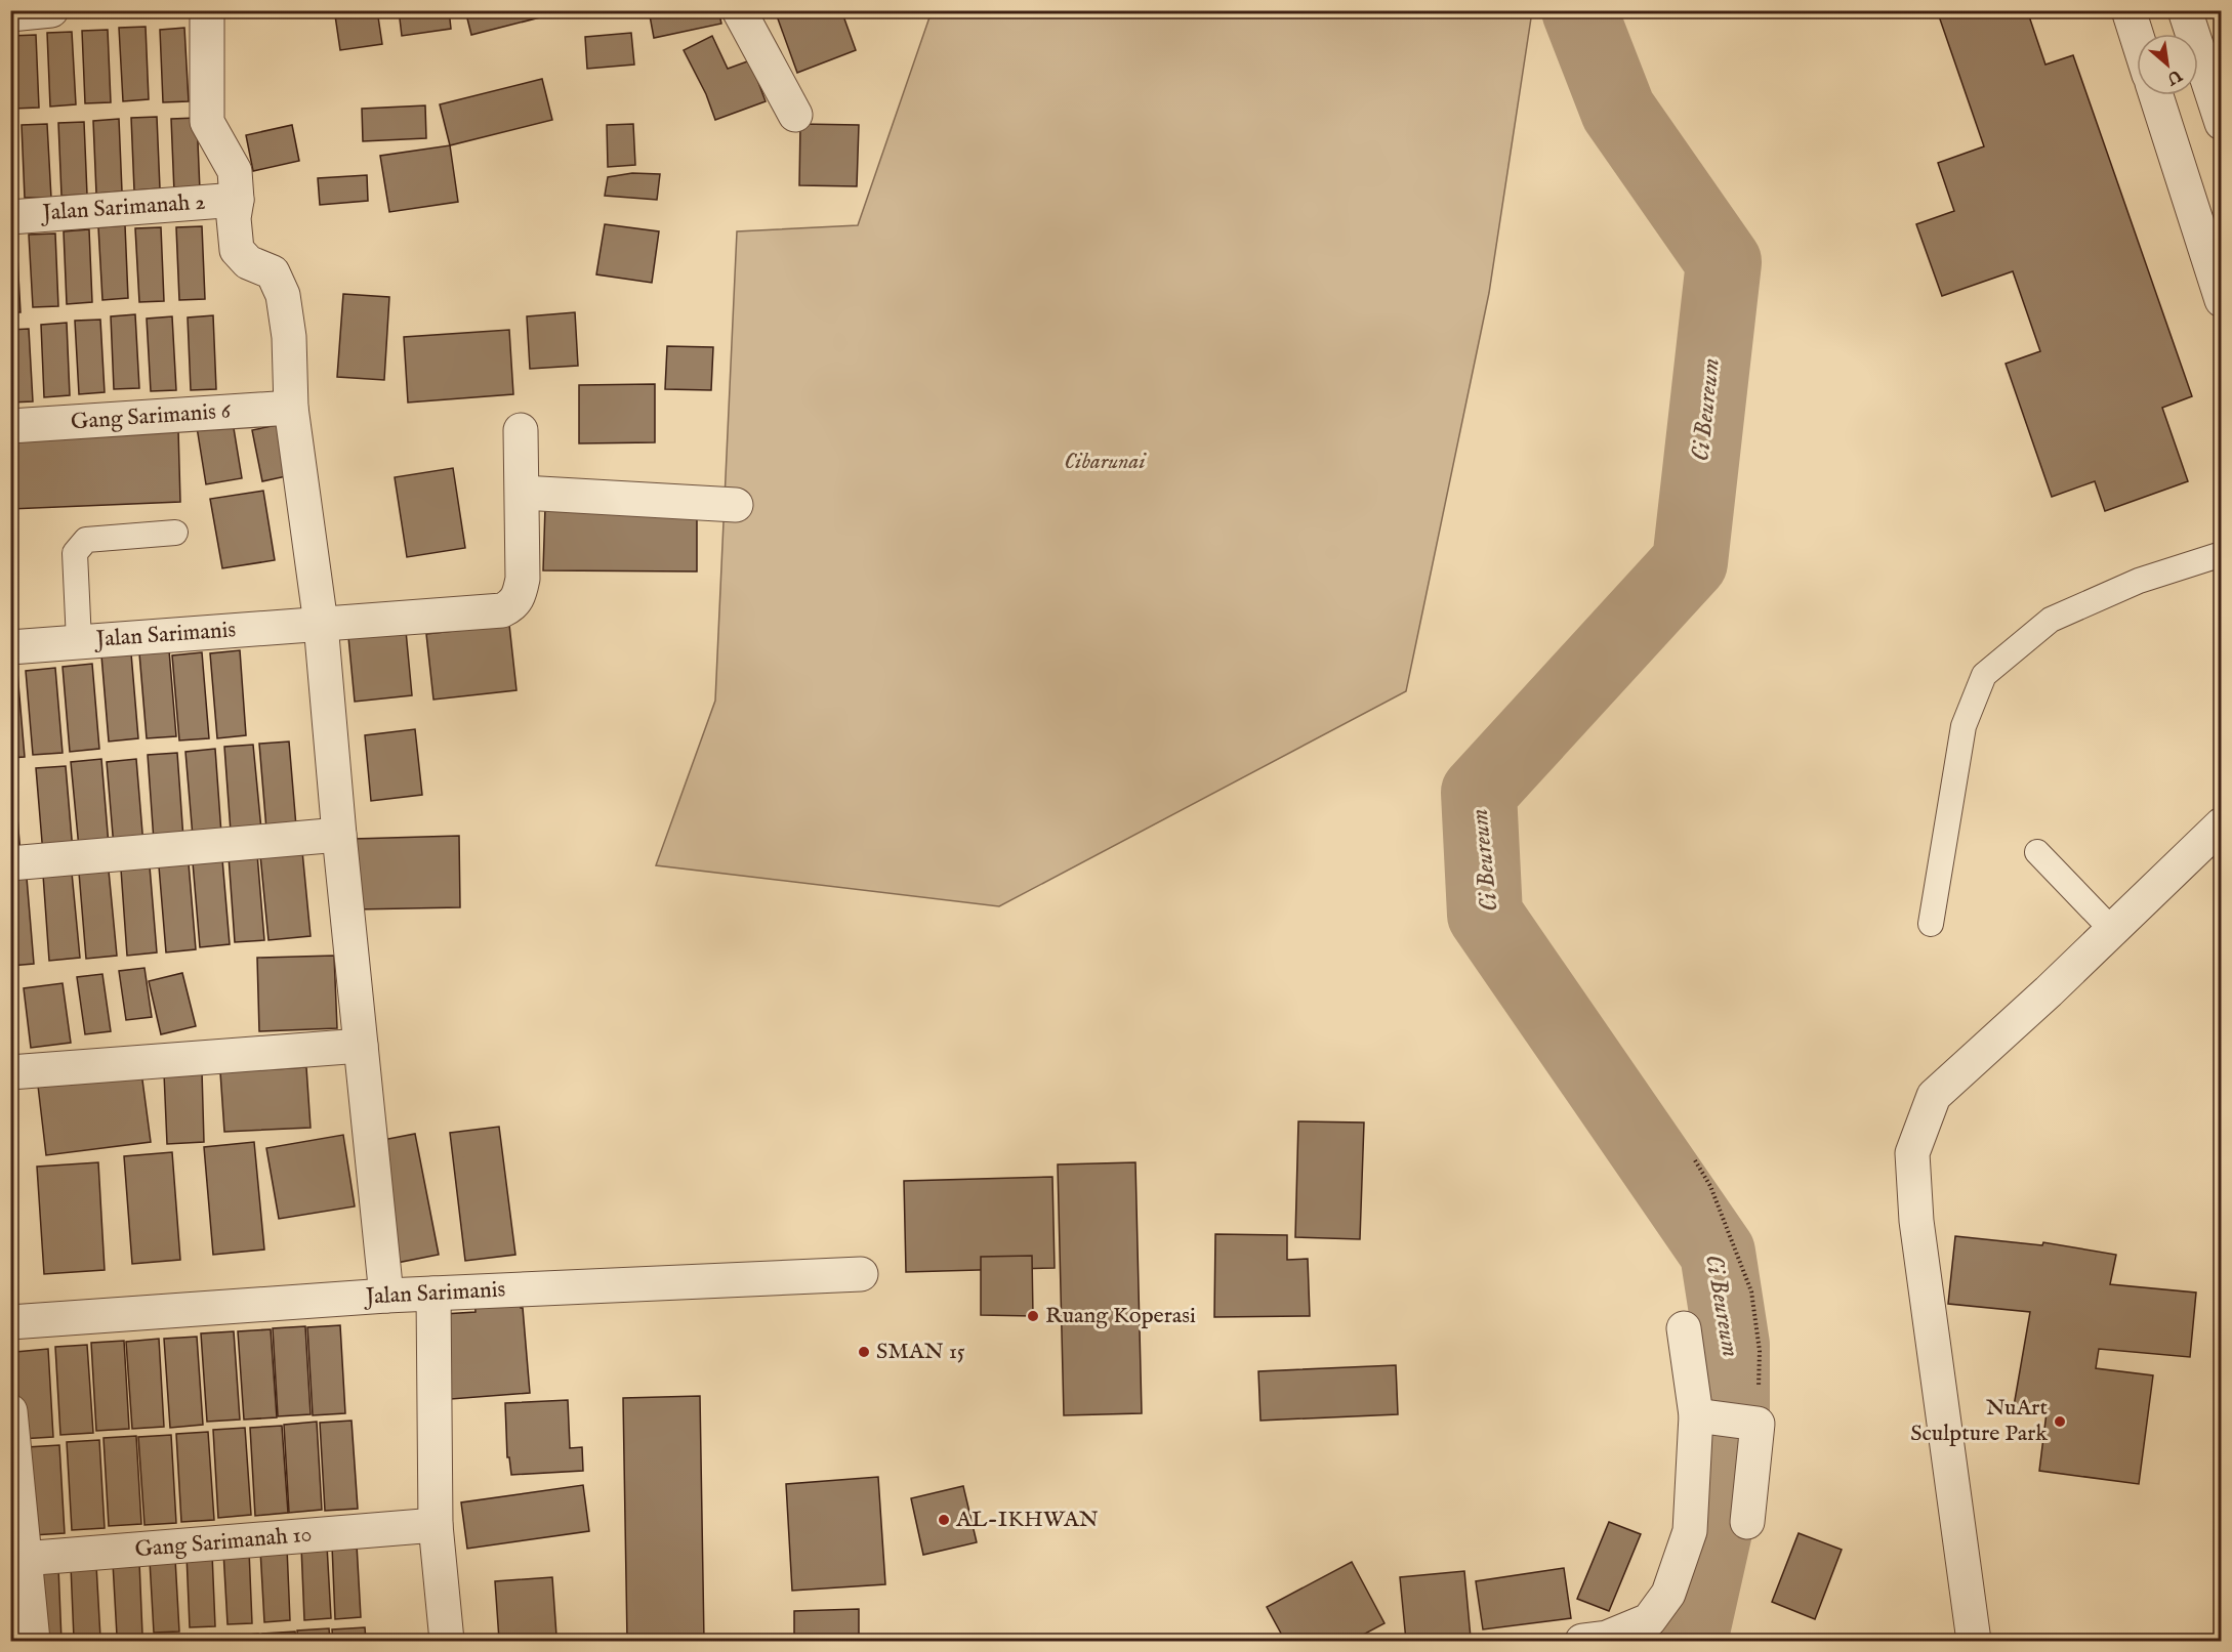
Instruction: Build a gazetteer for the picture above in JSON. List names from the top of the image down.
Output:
{
  "streets": {
    "street": [
      "Jalan Sarimanah 2",
      "Gang Sarimanis 6",
      "Jalan Sarimanis",
      "Gang Sarimanah 10"
    ]
  },
  "water": ["Ci Beureum"],
  "parks": ["Cibarunai"],
  "places": [
    "Ruang Koperasi",
    "SMAN 15",
    "NuArt Sculpture Park",
    "AL-IKHWAN"
  ],
  "north": "bottom right"
}
